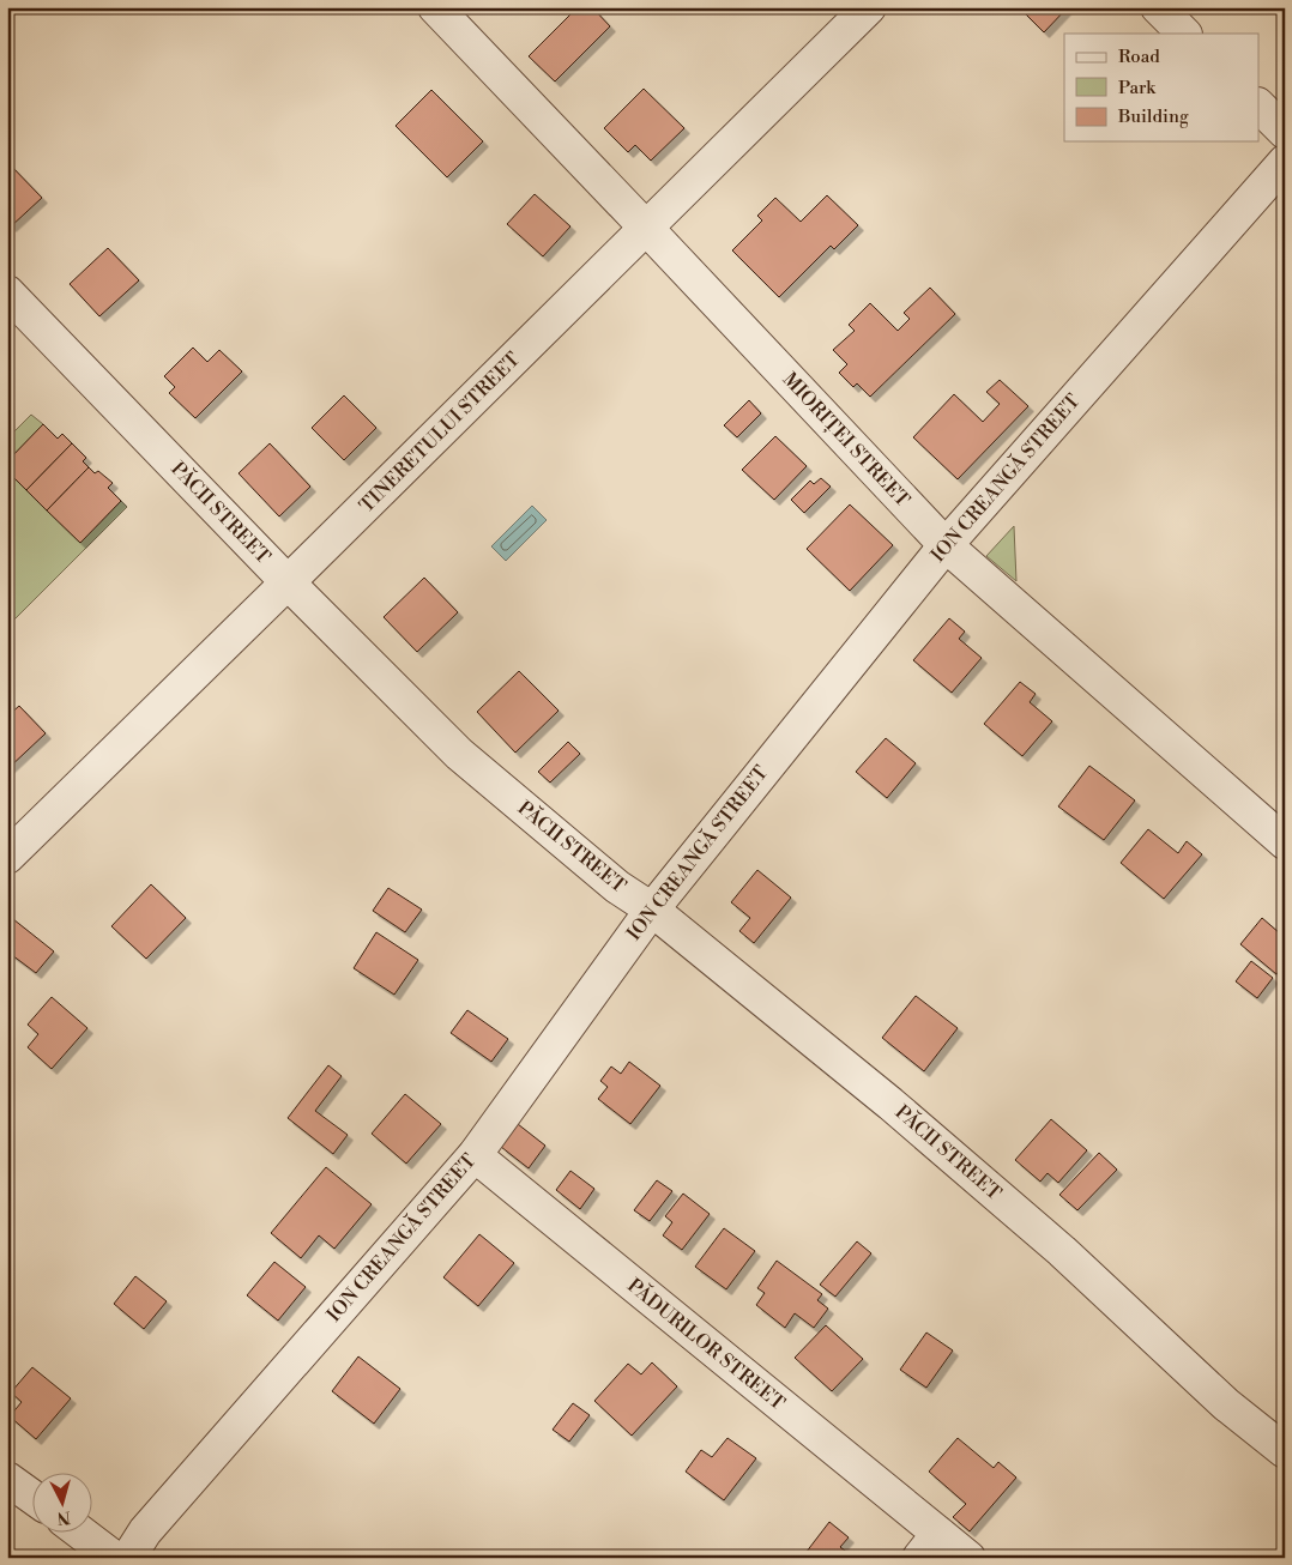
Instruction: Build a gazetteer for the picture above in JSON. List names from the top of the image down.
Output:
{
  "streets": {
    "street": [
      "TINERETULUI STREET",
      "MIORIȚEI STREET",
      "ION CREANGĂ STREET",
      "PĂCII STREET",
      "PĂDURILOR STREET"
    ]
  },
  "crossings": [
    ["TINERETULUI STREET", "MIORIȚEI STREET"],
    ["TINERETULUI STREET", "PĂCII STREET"],
    ["MIORIȚEI STREET", "ION CREANGĂ STREET"],
    ["ION CREANGĂ STREET", "PĂCII STREET"],
    ["ION CREANGĂ STREET", "PĂDURILOR STREET"]
  ],
  "legend": ["Road", "Park", "Building"],
  "north": "bottom"
}
